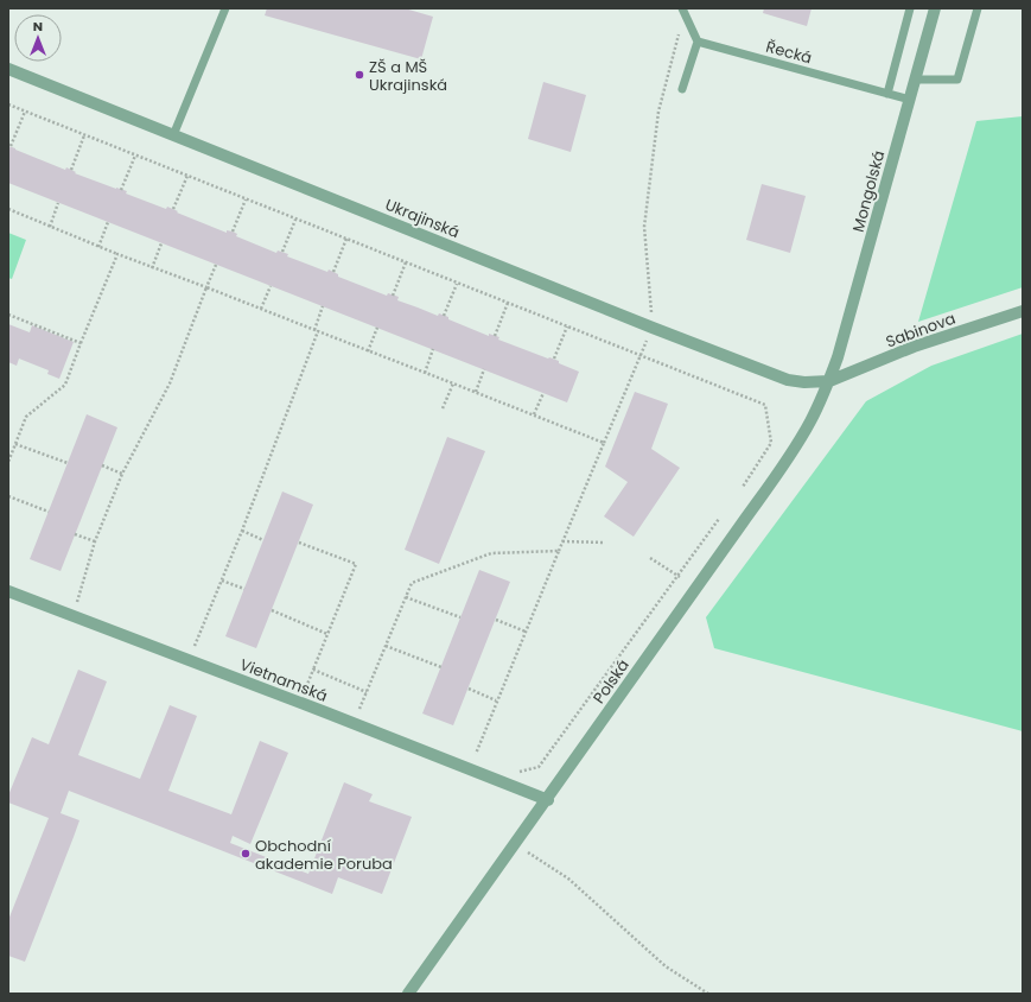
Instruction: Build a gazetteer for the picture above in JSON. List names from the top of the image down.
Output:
{
  "streets": {
    "street": [
      "Mongolská",
      "Ukrajinská",
      "Sabinova",
      "Vietnamská",
      "Polská"
    ],
    "lane": ["Řecká"]
  },
  "crossings": [
    ["Řecká", "Mongolská"],
    ["Mongolská", "Ukrajinská"],
    ["Mongolská", "Sabinova"],
    ["Mongolská", "Polská"],
    ["Ukrajinská", "Sabinova"],
    ["Ukrajinská", "Polská"],
    ["Sabinova", "Polská"],
    ["Vietnamská", "Polská"]
  ],
  "places": ["ZŠ a MŠ Ukrajinská", "Obchodní akademie Poruba"],
  "north": "top"
}
